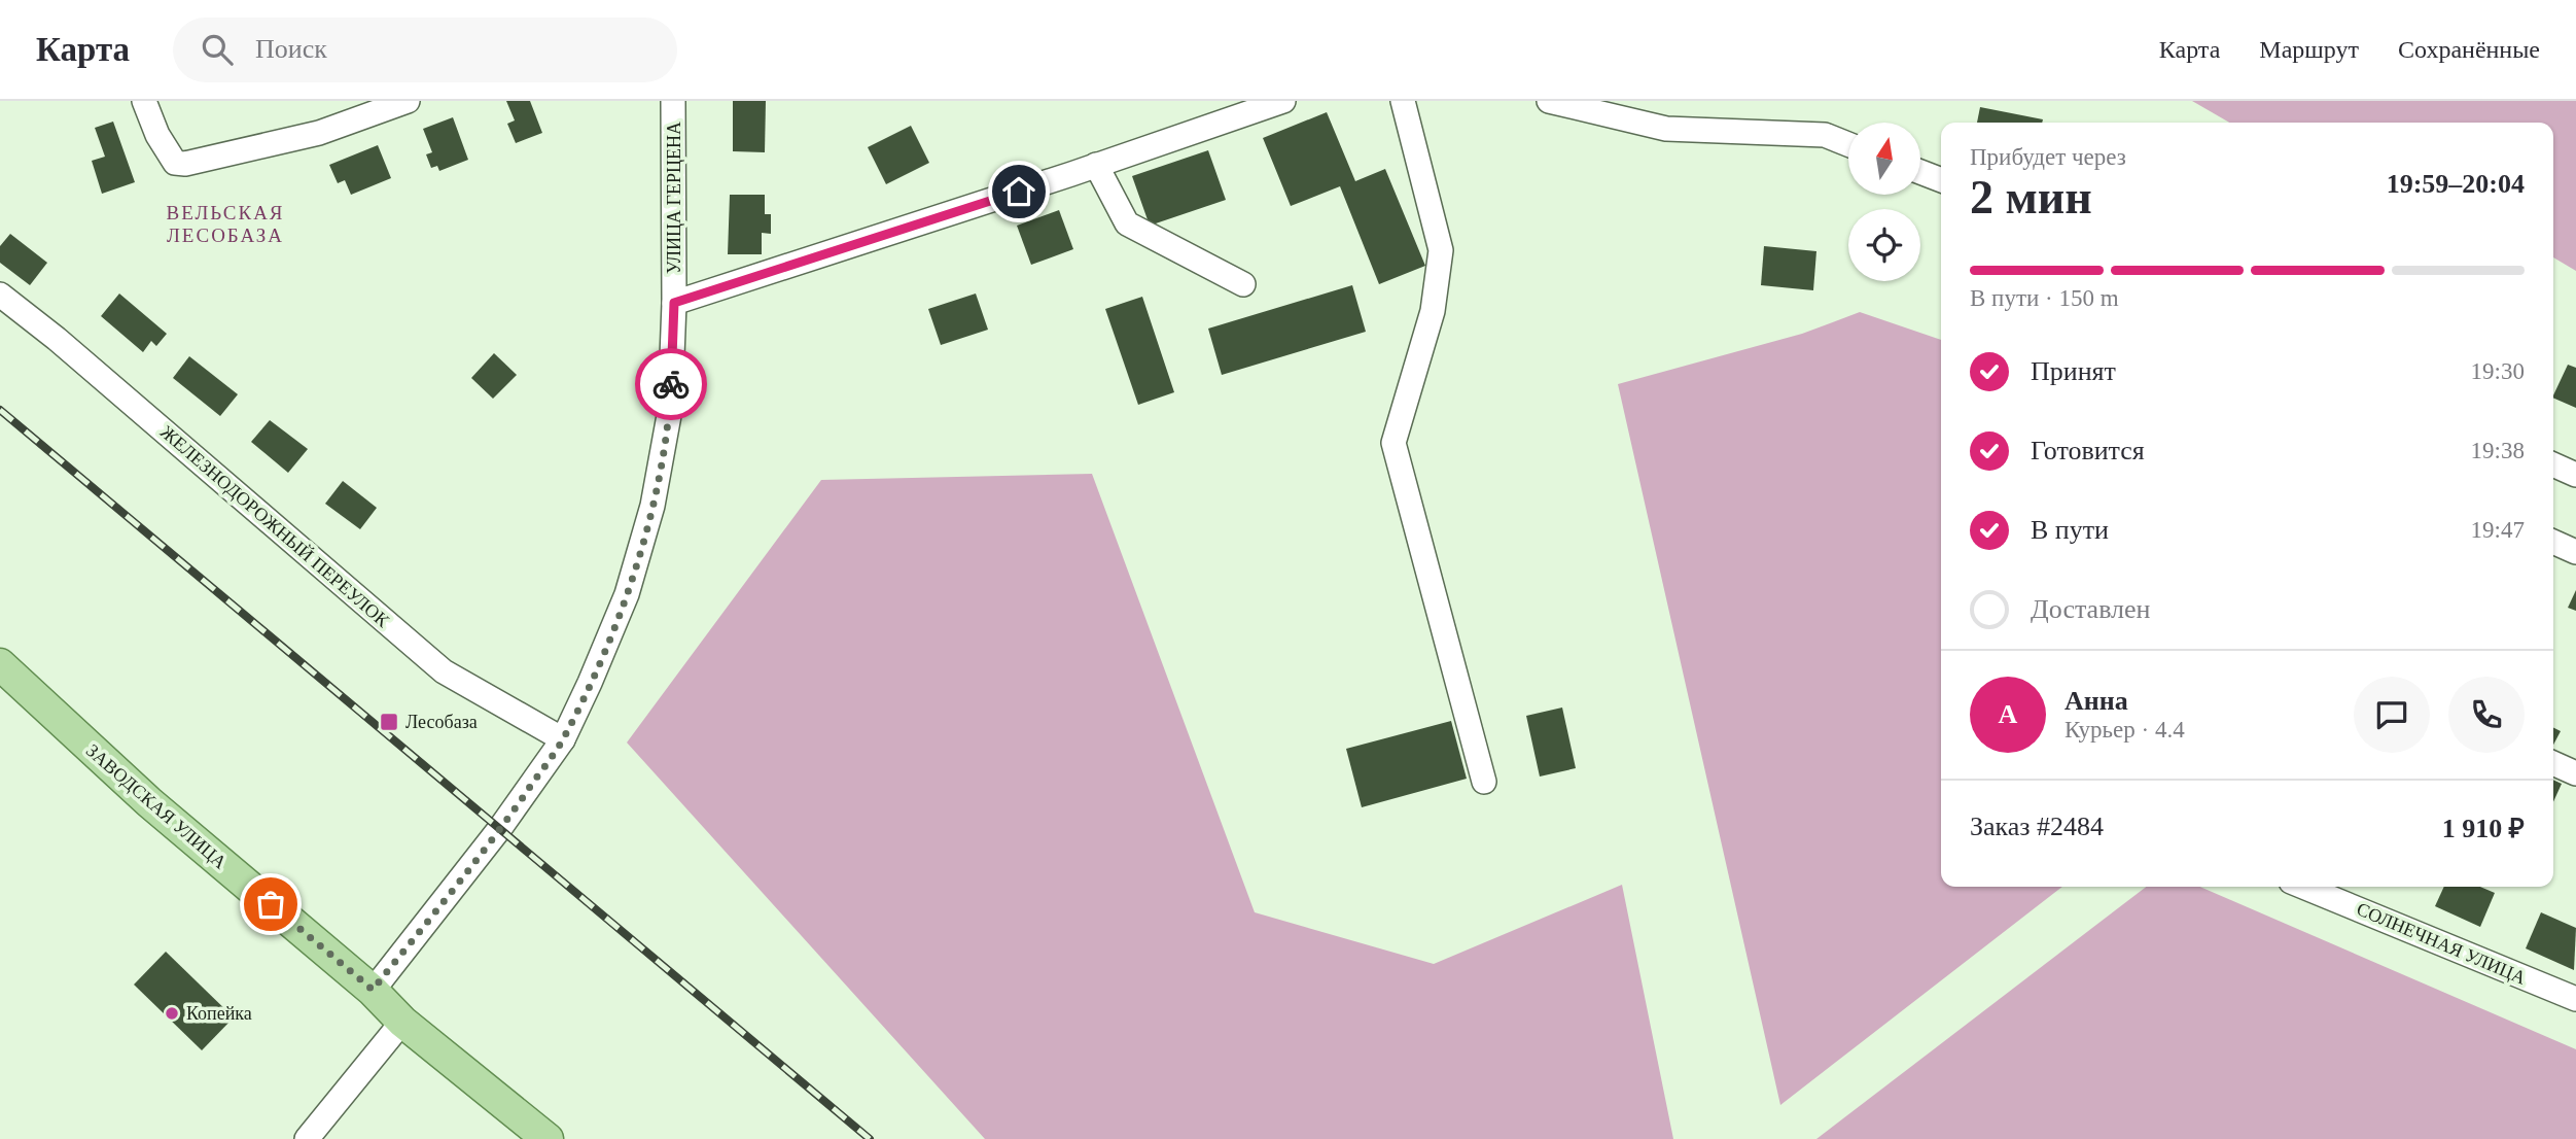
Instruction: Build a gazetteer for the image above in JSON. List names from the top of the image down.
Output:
{
  "streets": {
    "main road": ["ЗАВОДСКАЯ УЛИЦА"],
    "street": ["УЛИЦА ГЕРЦЕНА", "ЖЕЛЕЗНОДОРОЖНЫЙ ПЕРЕУЛОК", "СОЛНЕЧНАЯ УЛИЦА"]
  },
  "crossings": [
    ["УЛИЦА ГЕРЦЕНА", "ЖЕЛЕЗНОДОРОЖНЫЙ ПЕРЕУЛОК"],
    ["УЛИЦА ГЕРЦЕНА", "ЗАВОДСКАЯ УЛИЦА"]
  ],
  "districts": ["ВЕЛЬСКАЯ ЛЕСОБАЗА"],
  "places": {
    "transit": ["Лесобаза"],
    "other": ["Копейка"]
  },
  "north": "top",
  "page": {
    "header": "Карта",
    "search": "Поиск",
    "nav": ["Карта", "Маршрут", "Сохранённые"],
    "heading": ["2 мин", "Прибудет через", "19:59–20:04"],
    "panel": [
      "Анна",
      "Курьер · 4.4",
      "Заказ #2484",
      "1 910 ₽"
    ],
    "bar": "В пути · 150 m",
    "list": [
      ["Принят", "19:30"],
      ["Готовится", "19:38"],
      ["В пути", "19:47"],
      "Доставлен"
    ],
    "round": "А"
  }
}
